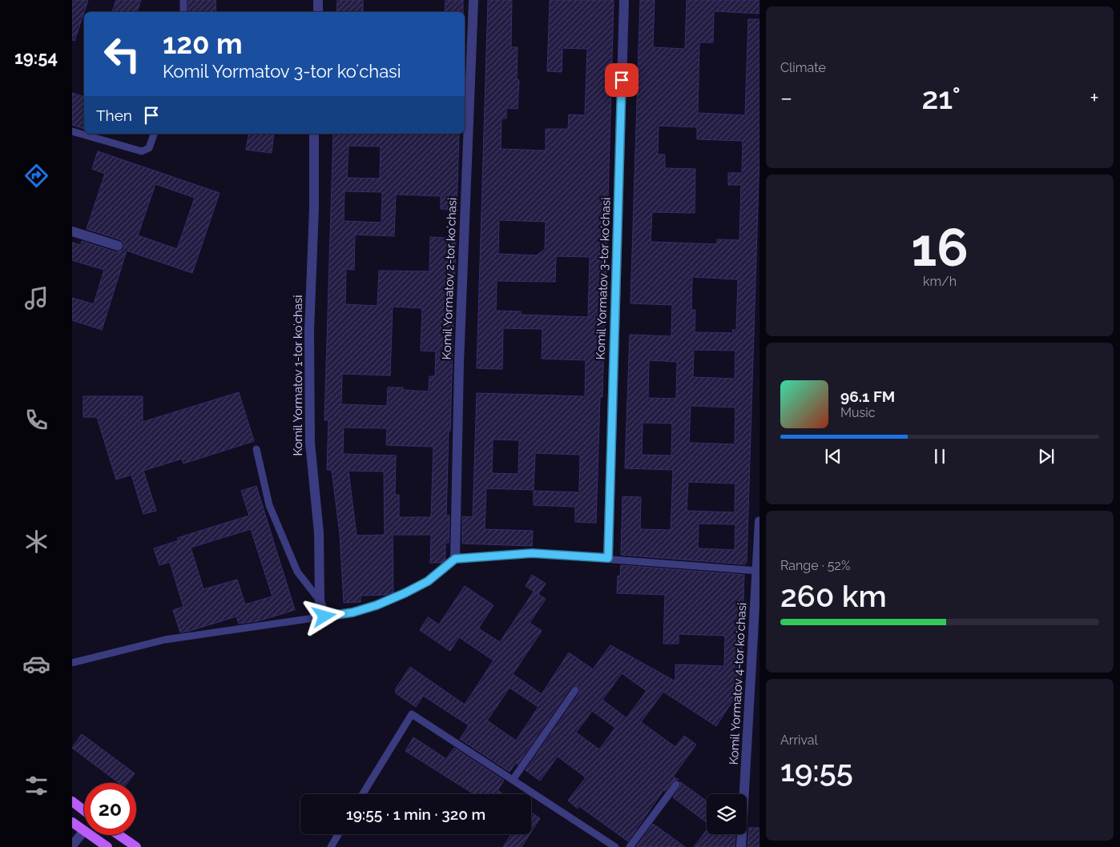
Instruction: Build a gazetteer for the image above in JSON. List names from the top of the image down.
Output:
{
  "streets": {
    "street": [
      "Komil Yormatov 2-tor koʻchasi",
      "Komil Yormatov 3-tor koʻchasi",
      "Komil Yormatov 1-tor koʻchasi",
      "Komil Yormatov 4-tor koʻchasi"
    ]
  },
  "page": {
    "tabs": "19:54",
    "tile": [
      "Climate",
      ["16", "km/h"],
      ["Range · 52%", "260 km"],
      ["Arrival", "19:55"]
    ],
    "turn": ["120 m", "Komil Yormatov 3-tor koʻchasi"],
    "heat": ["−", "21°", "+"],
    "then": "Then",
    "song": ["96.1 FM", "Music"],
    "limit": "20",
    "trip": "19:55 · 1 min · 320 m"
  }
}
